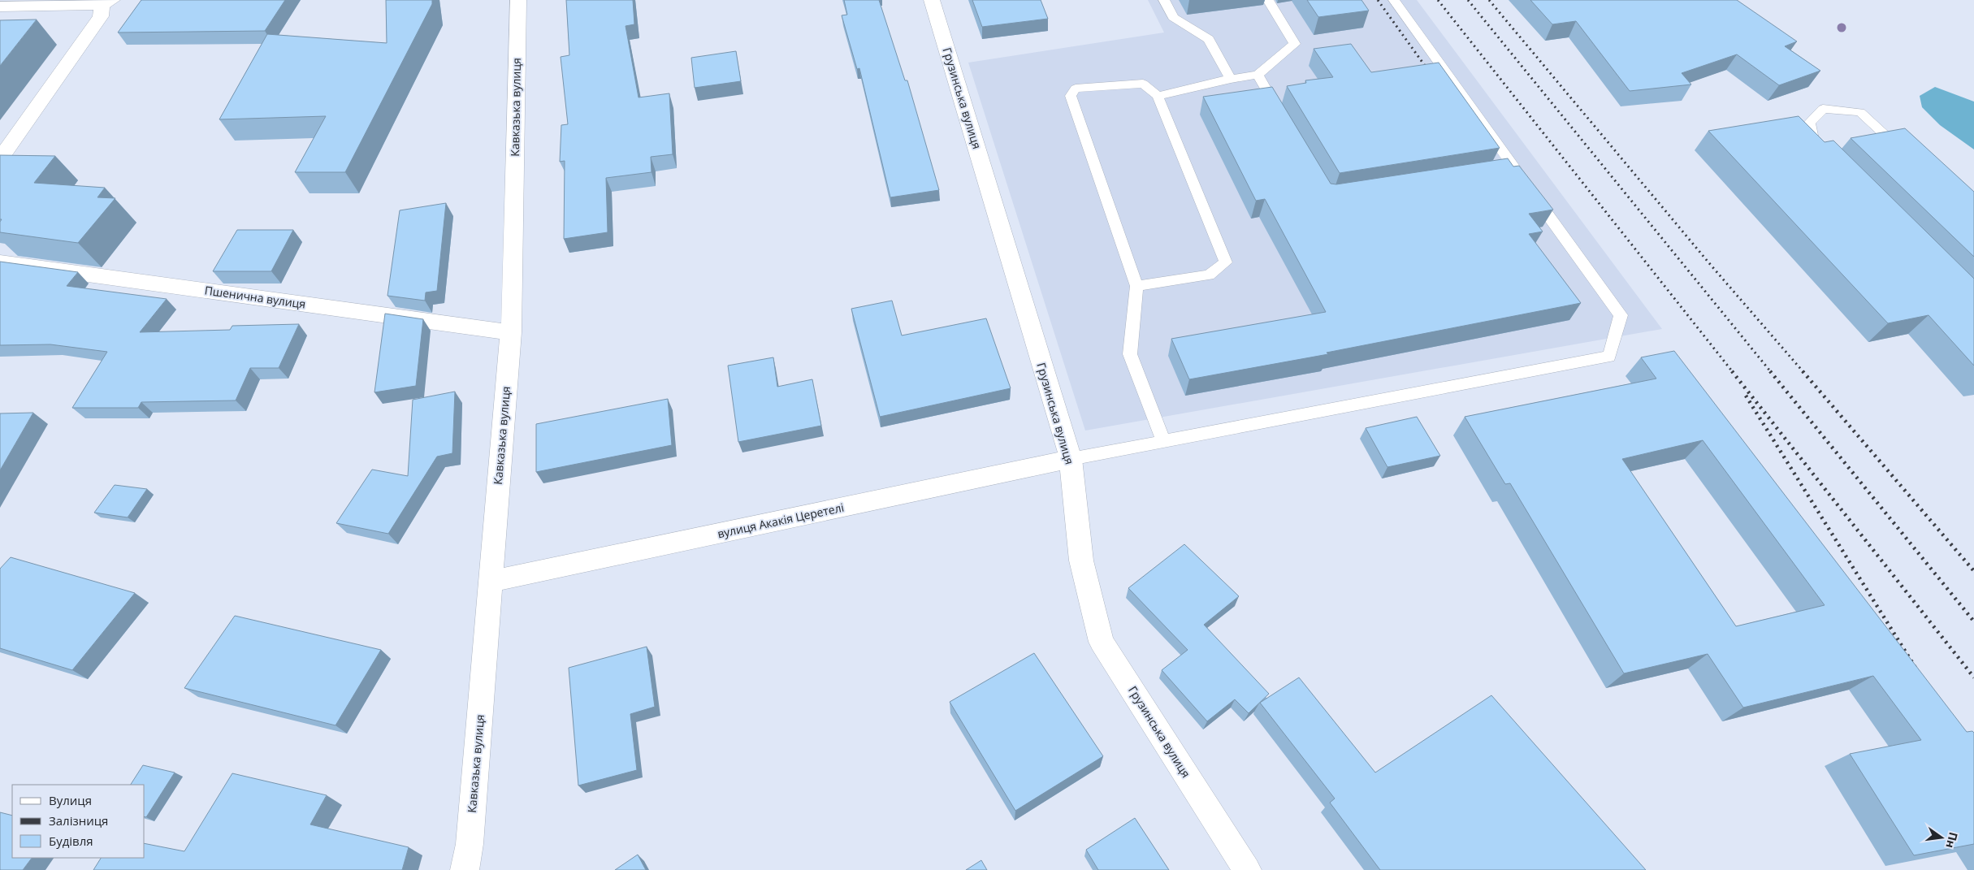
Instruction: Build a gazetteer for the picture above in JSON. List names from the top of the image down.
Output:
{
  "streets": {
    "street": [
      "Грузинська вулиця",
      "Кавказька вулиця",
      "Пшенична вулиця",
      "вулиця Акакія Церетелі"
    ]
  },
  "crossings": [
    ["Грузинська вулиця", "вулиця Акакія Церетелі"],
    ["Кавказька вулиця", "Пшенична вулиця"],
    ["Кавказька вулиця", "вулиця Акакія Церетелі"]
  ],
  "legend": ["Вулиця", "Залізниця", "Будівля"],
  "north": "right"
}
